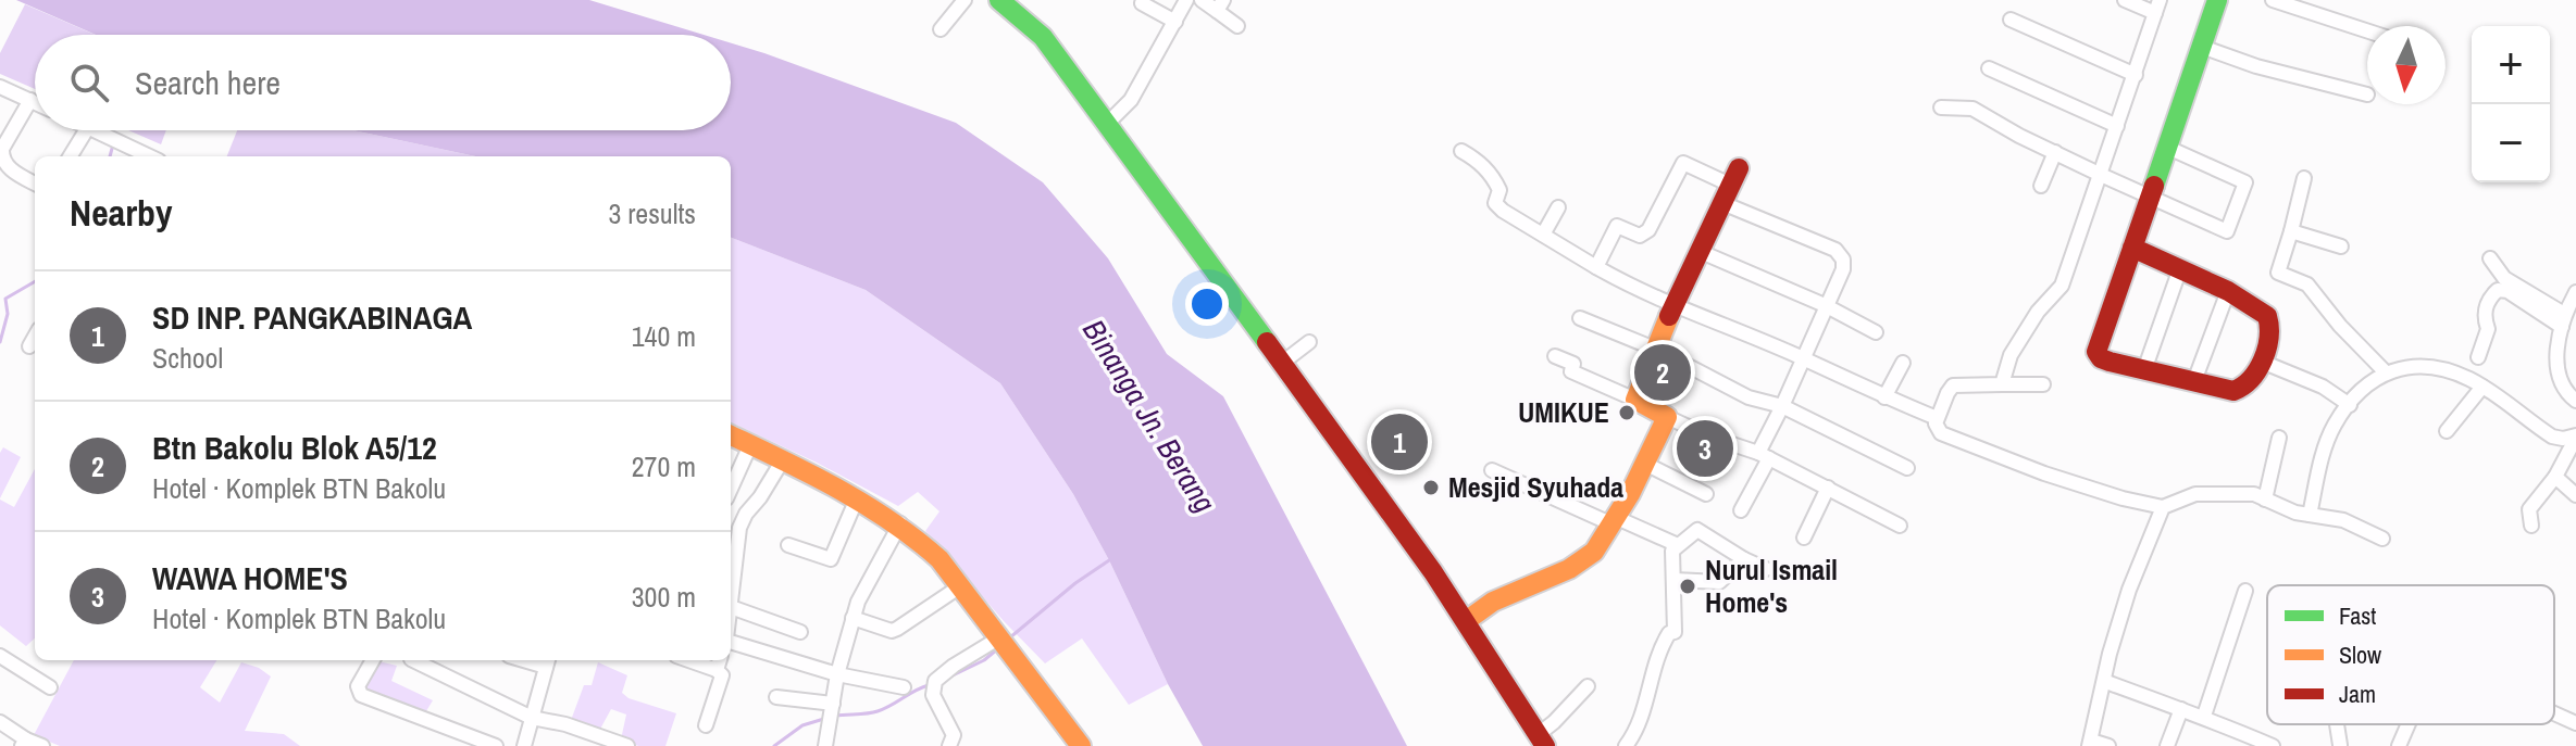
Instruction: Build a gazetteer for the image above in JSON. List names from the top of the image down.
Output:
{
  "water": ["Binanga Jn. Berang"],
  "places": ["UMIKUE", "Mesjid Syuhada", "Nurul Ismail Home's"],
  "legend": ["Fast", "Slow", "Jam"],
  "north": "bottom",
  "page": {
    "map_buttons": ["+", "−"],
    "search": "Search here",
    "heading": ["Nearby", "3 results"],
    "list": [
      {
        "mark": "1",
        "name": "SD INP. PANGKABINAGA",
        "note": "School",
        "value": "140 m"
      },
      {
        "mark": "2",
        "name": "Btn Bakolu Blok A5/12",
        "note": "Hotel · Komplek BTN Bakolu",
        "value": "270 m"
      },
      {
        "mark": "3",
        "name": "WAWA HOME'S",
        "note": "Hotel · Komplek BTN Bakolu",
        "value": "300 m"
      }
    ],
    "pins": ["2", "1", "3"]
  }
}
